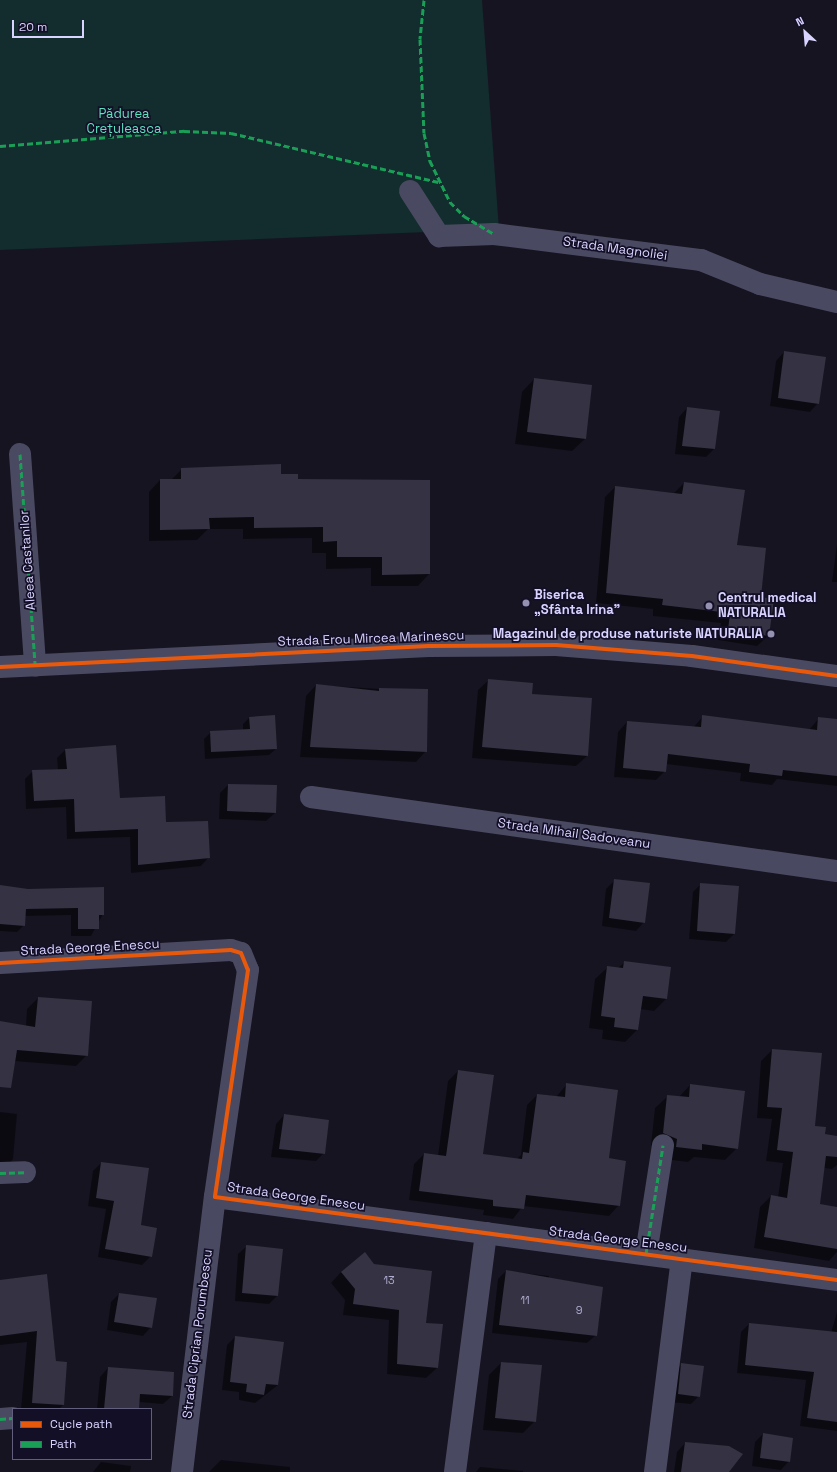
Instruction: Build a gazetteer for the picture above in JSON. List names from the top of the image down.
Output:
{
  "streets": {
    "street": [
      "Strada Magnoliei",
      "Aleea Castanilor",
      "Strada Erou Mircea Marinescu",
      "Strada Mihail Sadoveanu",
      "Strada George Enescu",
      "Strada Ciprian Porumbescu"
    ]
  },
  "crossings": [
    ["Aleea Castanilor", "Strada Erou Mircea Marinescu"],
    ["Strada George Enescu", "Strada Ciprian Porumbescu"]
  ],
  "parks": ["Pădurea Crețuleasca"],
  "places": ["Biserica „Sfânta Irina”", "Centrul medical NATURALIA", "Magazinul de produse naturiste NATURALIA"],
  "house_numbers": ["13", "11", "9"],
  "legend": ["Cycle path", "Path"],
  "scale_bar": "20 m",
  "north": "top left"
}
